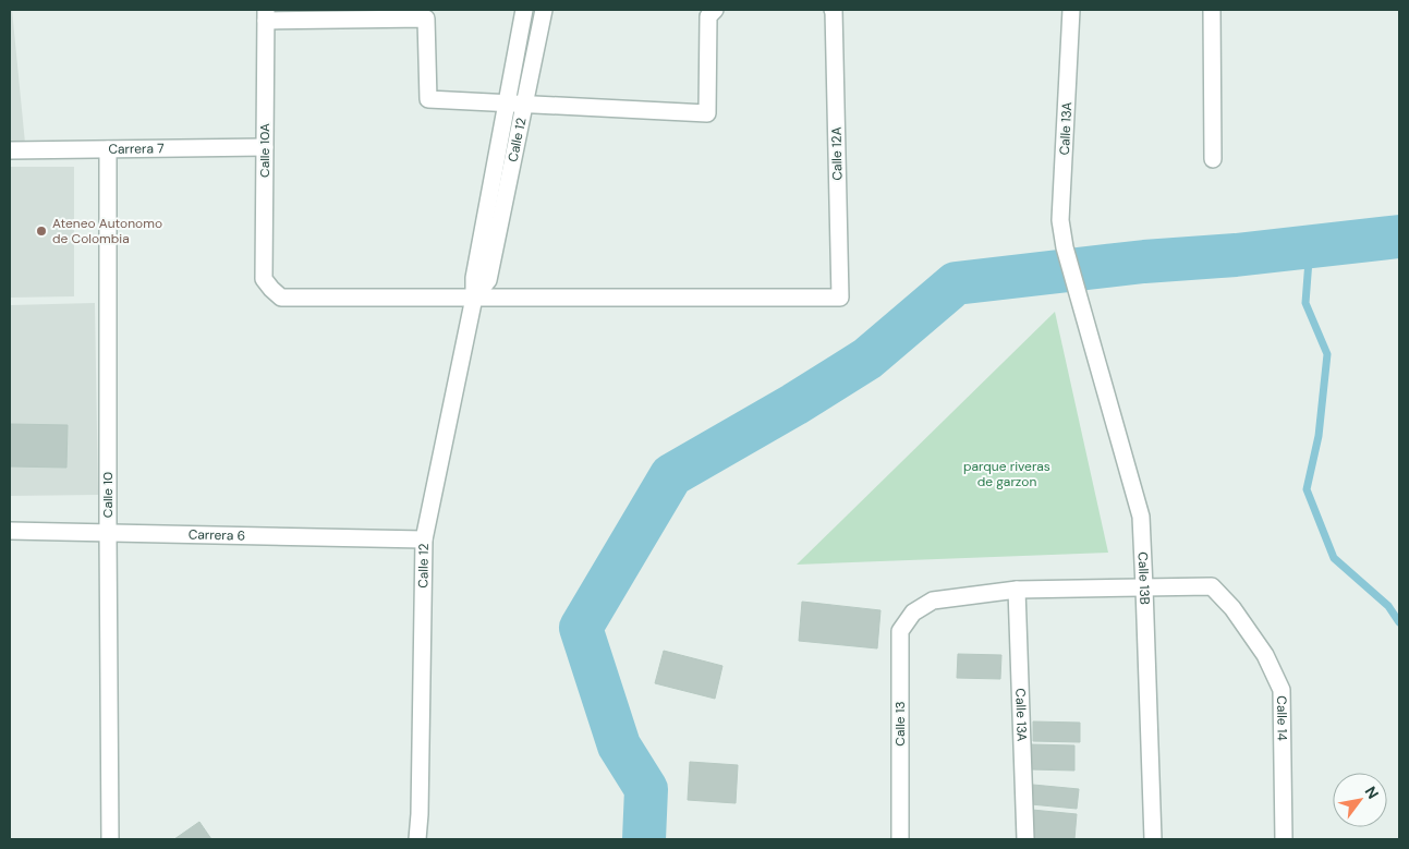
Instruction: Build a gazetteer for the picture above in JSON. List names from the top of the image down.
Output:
{
  "streets": {
    "street": [
      "Calle 13A",
      "Calle 12",
      "Carrera 7",
      "Calle 10A",
      "Calle 12A",
      "Calle 10",
      "Carrera 6",
      "Calle 13B",
      "Calle 14",
      "Calle 13"
    ]
  },
  "crossings": [
    ["Calle 13A", "Calle 13B"],
    ["Calle 13A", "Calle 13"],
    ["Calle 12", "Calle 10A"],
    ["Calle 12", "Calle 12A"],
    ["Calle 12", "Carrera 6"],
    ["Carrera 7", "Calle 10A"],
    ["Carrera 7", "Calle 10"],
    ["Calle 10A", "Calle 12A"],
    ["Calle 10", "Carrera 6"],
    ["Calle 13B", "Calle 14"]
  ],
  "parks": ["parque riveras de garzon"],
  "places": ["Ateneo Autonomo de Colombia"],
  "north": "top right"
}
